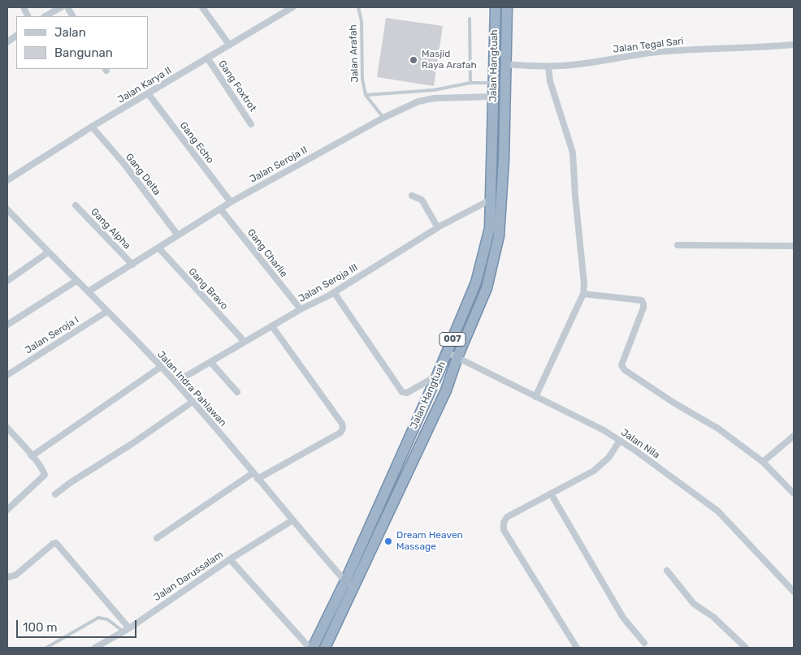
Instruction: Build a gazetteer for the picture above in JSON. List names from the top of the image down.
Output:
{
  "streets": {
    "highway": ["Jalan Hangtuah", "007"],
    "street": [
      "Jalan Tegal Sari",
      "Jalan Karya II",
      "Gang Foxtrot",
      "Gang Echo",
      "Jalan Seroja II",
      "Gang Delta",
      "Gang Alpha",
      "Gang Charlie",
      "Jalan Seroja III",
      "Gang Bravo",
      "Jalan Seroja I",
      "Jalan Indra Pahlawan",
      "Jalan Nila",
      "Jalan Darussalam"
    ],
    "lane": ["Jalan Arafah"]
  },
  "crossings": [
    ["Jalan Tegal Sari", "Jalan Hangtuah"],
    ["Jalan Arafah", "Jalan Seroja II"],
    ["Jalan Hangtuah", "Jalan Seroja II"],
    ["Jalan Hangtuah", "Jalan Seroja III"],
    ["Jalan Hangtuah", "Jalan Indra Pahlawan"],
    ["Jalan Hangtuah", "Jalan Nila"],
    ["Jalan Karya II", "Gang Foxtrot"],
    ["Jalan Karya II", "Gang Echo"],
    ["Jalan Karya II", "Gang Delta"],
    ["Gang Echo", "Jalan Seroja II"],
    ["Jalan Seroja II", "Gang Delta"],
    ["Jalan Seroja II", "Gang Alpha"],
    ["Jalan Seroja II", "Gang Charlie"],
    ["Jalan Seroja II", "Gang Bravo"],
    ["Jalan Seroja II", "Jalan Indra Pahlawan"],
    ["Gang Charlie", "Jalan Seroja III"],
    ["Jalan Seroja III", "Gang Bravo"],
    ["Jalan Seroja III", "Jalan Indra Pahlawan"],
    ["Jalan Seroja I", "Jalan Indra Pahlawan"],
    ["Jalan Indra Pahlawan", "Jalan Darussalam"]
  ],
  "places": ["Masjid Raya Arafah", "Dream Heaven Massage"],
  "legend": ["Jalan", "Bangunan"],
  "scale_bar": "100 m"
}
